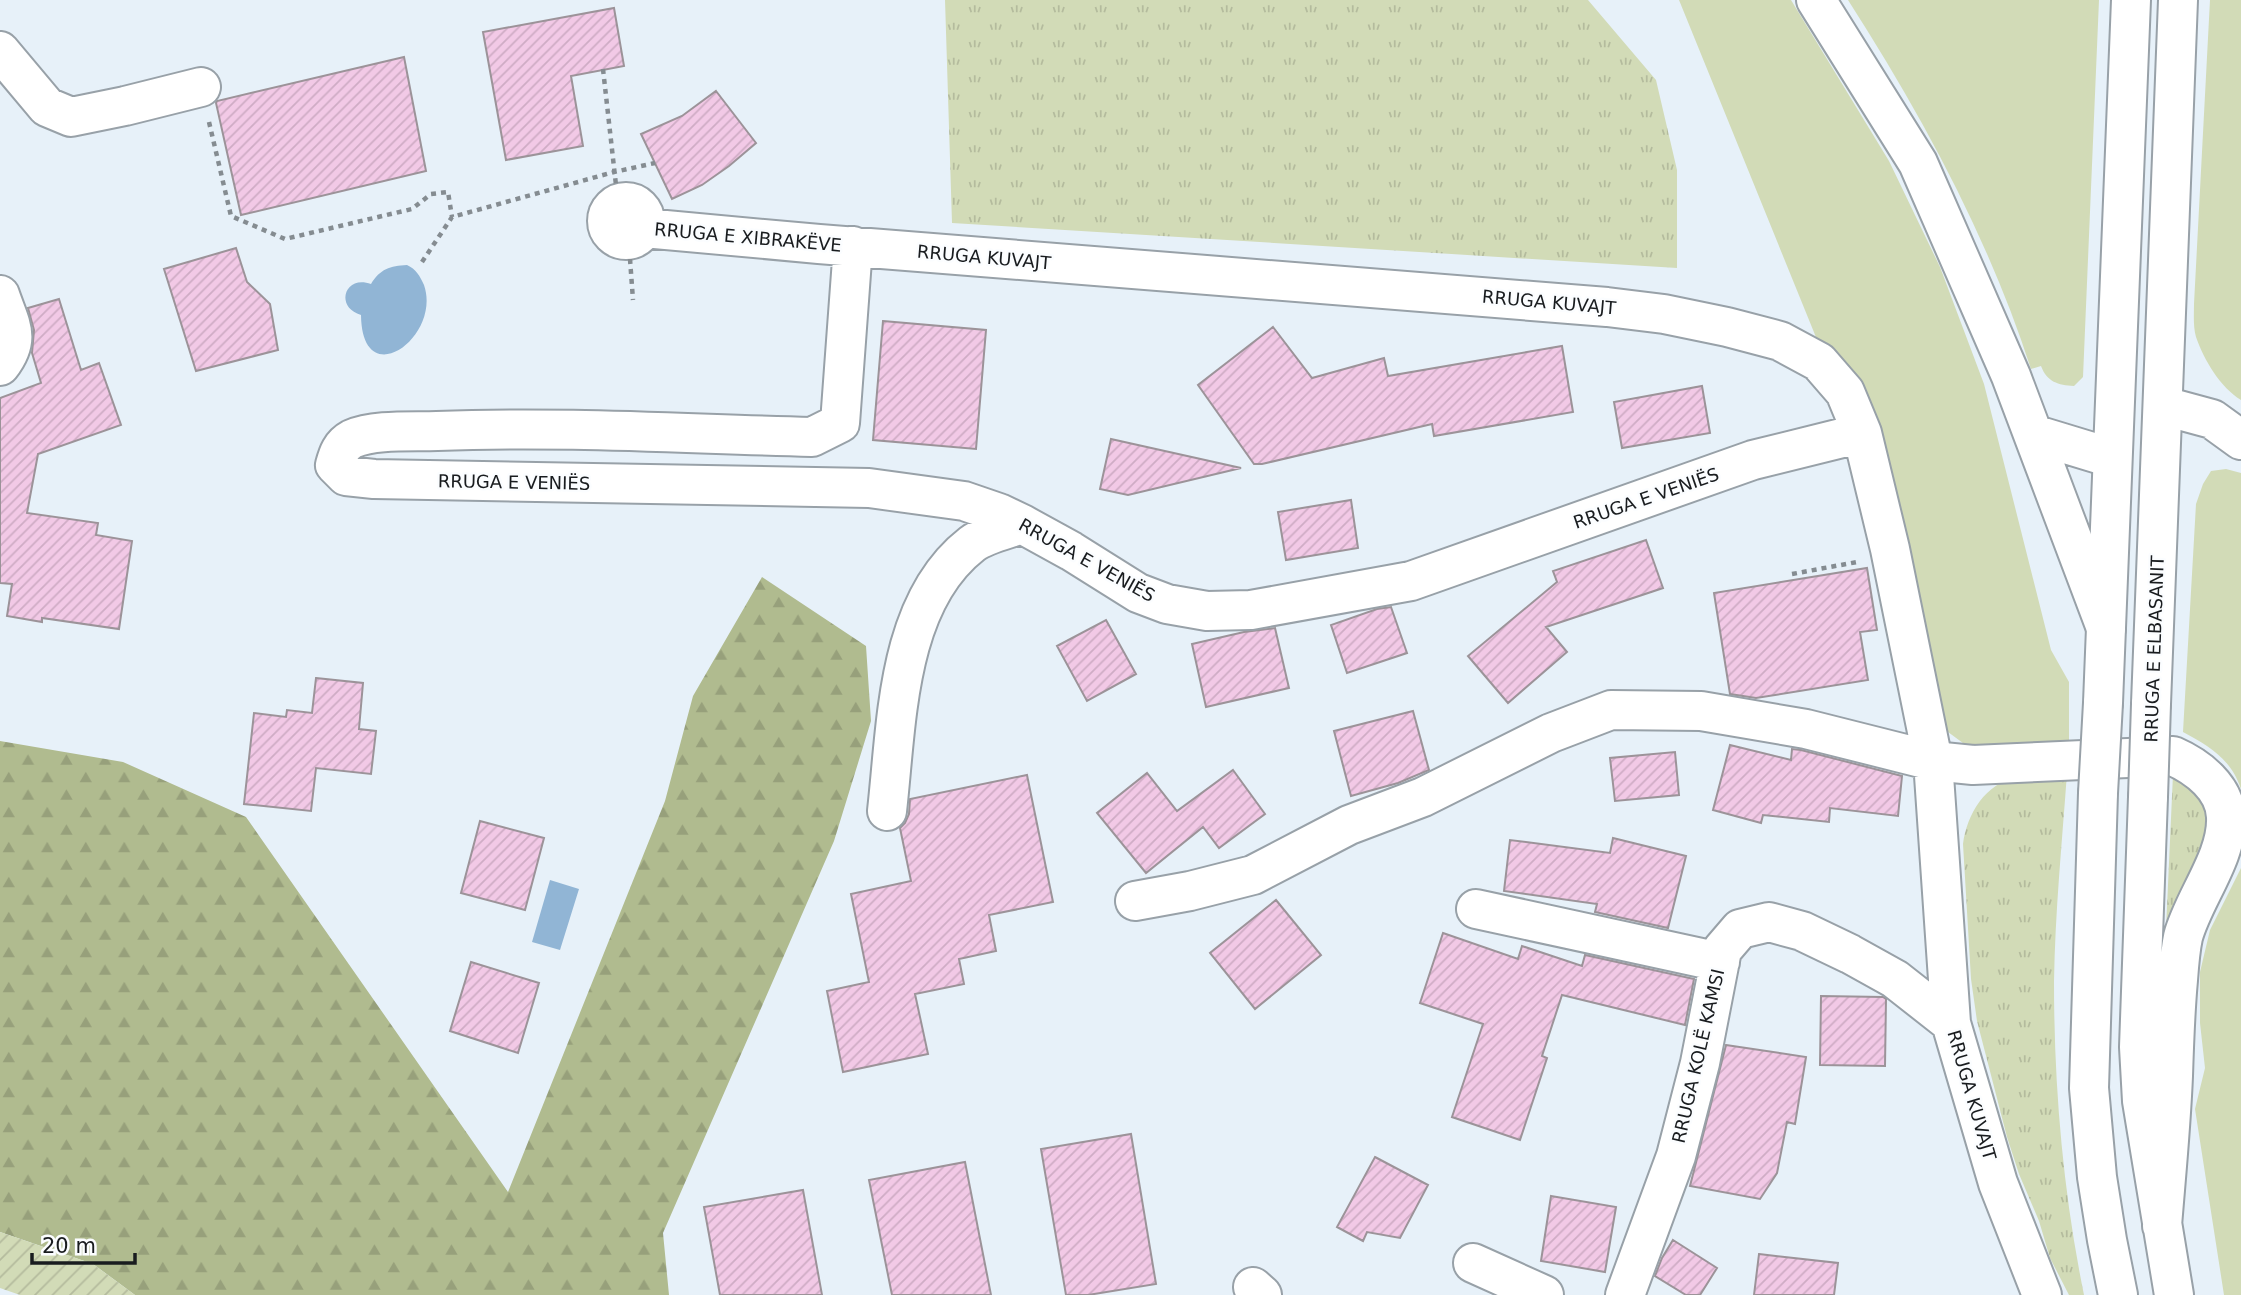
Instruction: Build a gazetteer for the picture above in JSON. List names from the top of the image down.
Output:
{
  "streets": {
    "street": [
      "RRUGA E XIBRAKËVE",
      "RRUGA KUVAJT",
      "RRUGA E VENIËS",
      "RRUGA E ELBASANIT",
      "RRUGA KOLË KAMSI"
    ]
  },
  "crossings": [
    ["RRUGA E XIBRAKËVE", "RRUGA KUVAJT"],
    ["RRUGA E XIBRAKËVE", "RRUGA E VENIËS"],
    ["RRUGA KUVAJT", "RRUGA E VENIËS"],
    ["RRUGA KUVAJT", "RRUGA KOLË KAMSI"]
  ],
  "scale_bar": "20 m"
}
